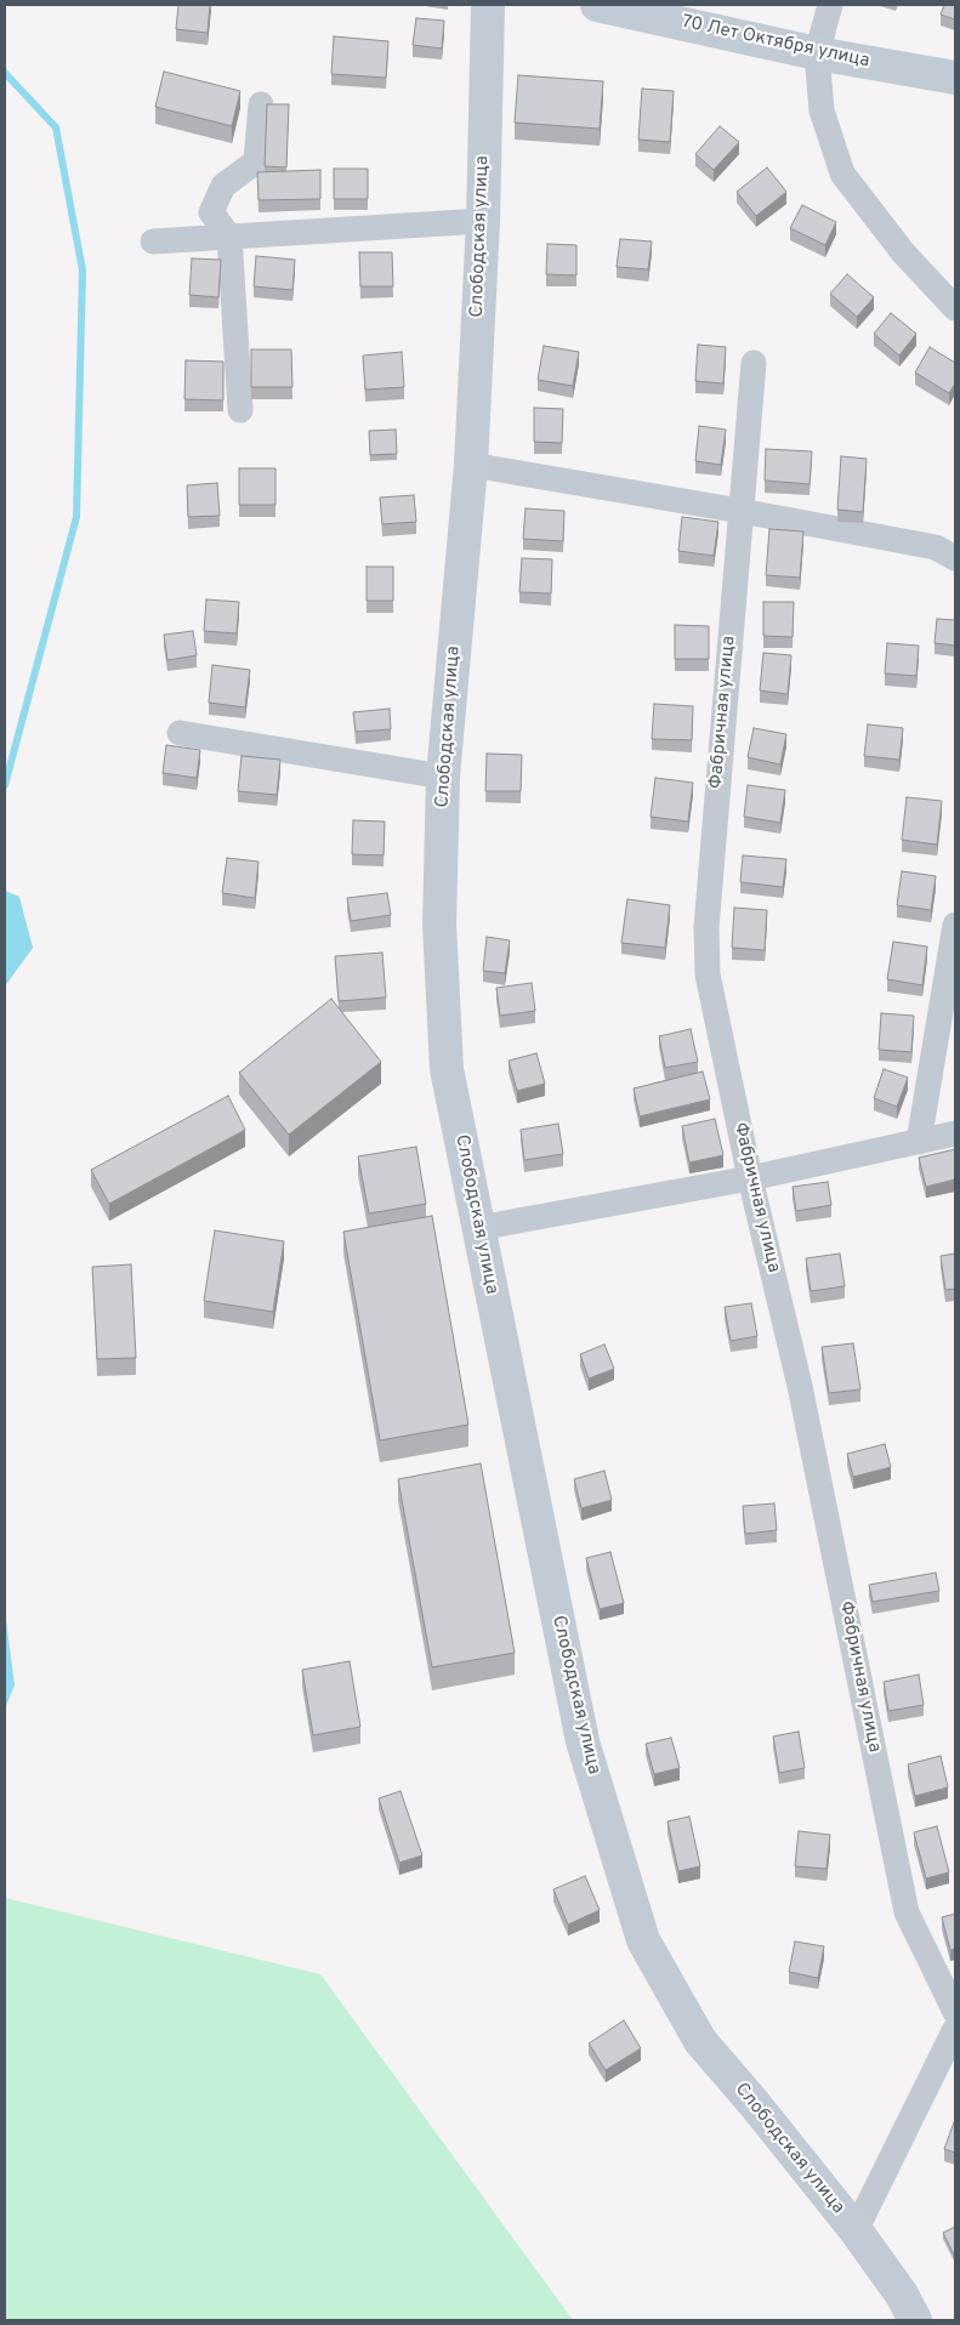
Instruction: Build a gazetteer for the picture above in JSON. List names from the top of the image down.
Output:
{
  "streets": {
    "street": ["70 Лет Октября улица", "Слободская улица", "Фабричная улица"]
  }
}
